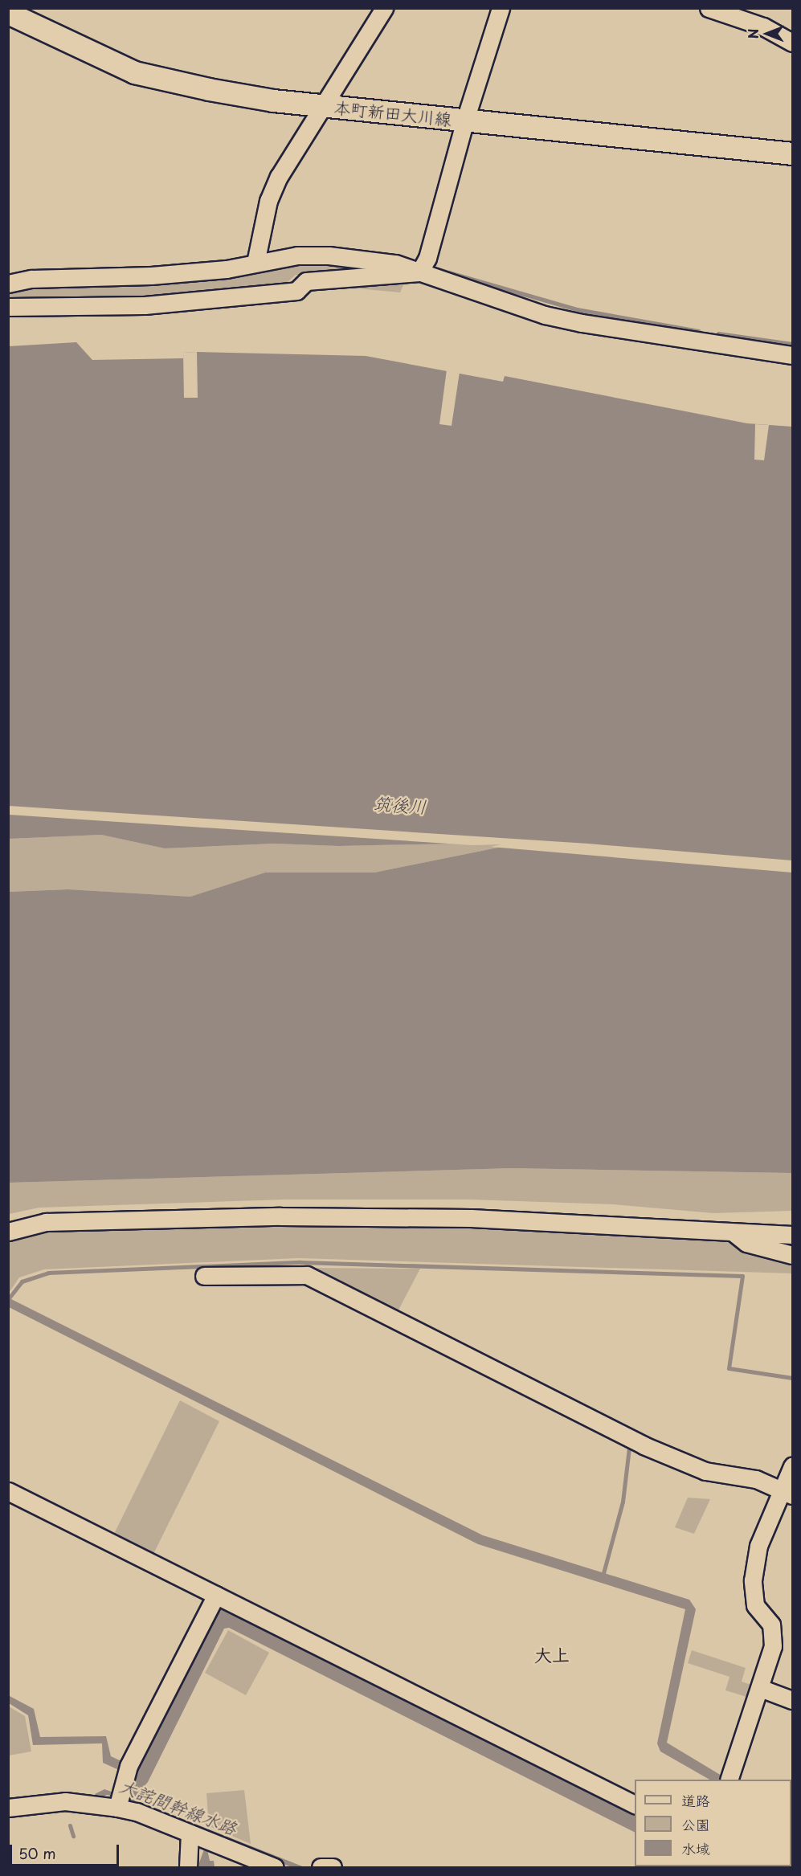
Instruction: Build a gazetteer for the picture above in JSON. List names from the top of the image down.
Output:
{
  "streets": {
    "main road": ["本町新田大川線"]
  },
  "districts": ["大上"],
  "water": ["筑後川", "大詫間幹線水路"],
  "legend": ["道路", "公園", "水域"],
  "scale_bar": "50 m",
  "north": "left"
}
